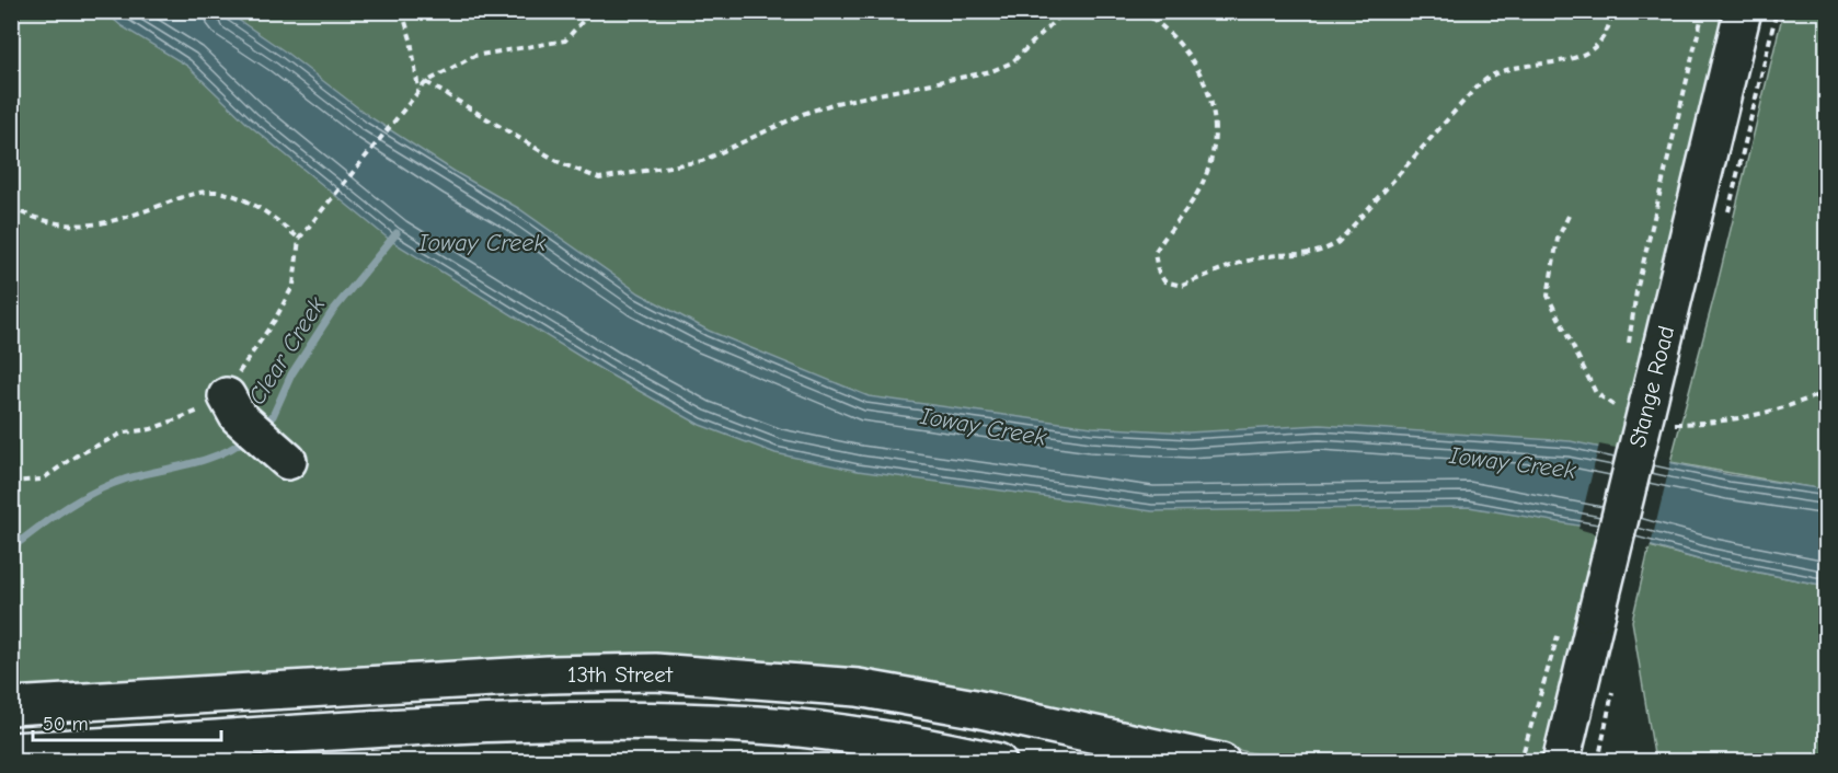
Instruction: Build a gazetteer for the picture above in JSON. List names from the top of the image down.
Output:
{
  "streets": {
    "main road": ["Stange Road", "13th Street"]
  },
  "water": ["Ioway Creek", "Clear Creek"],
  "scale_bar": "50 m"
}
